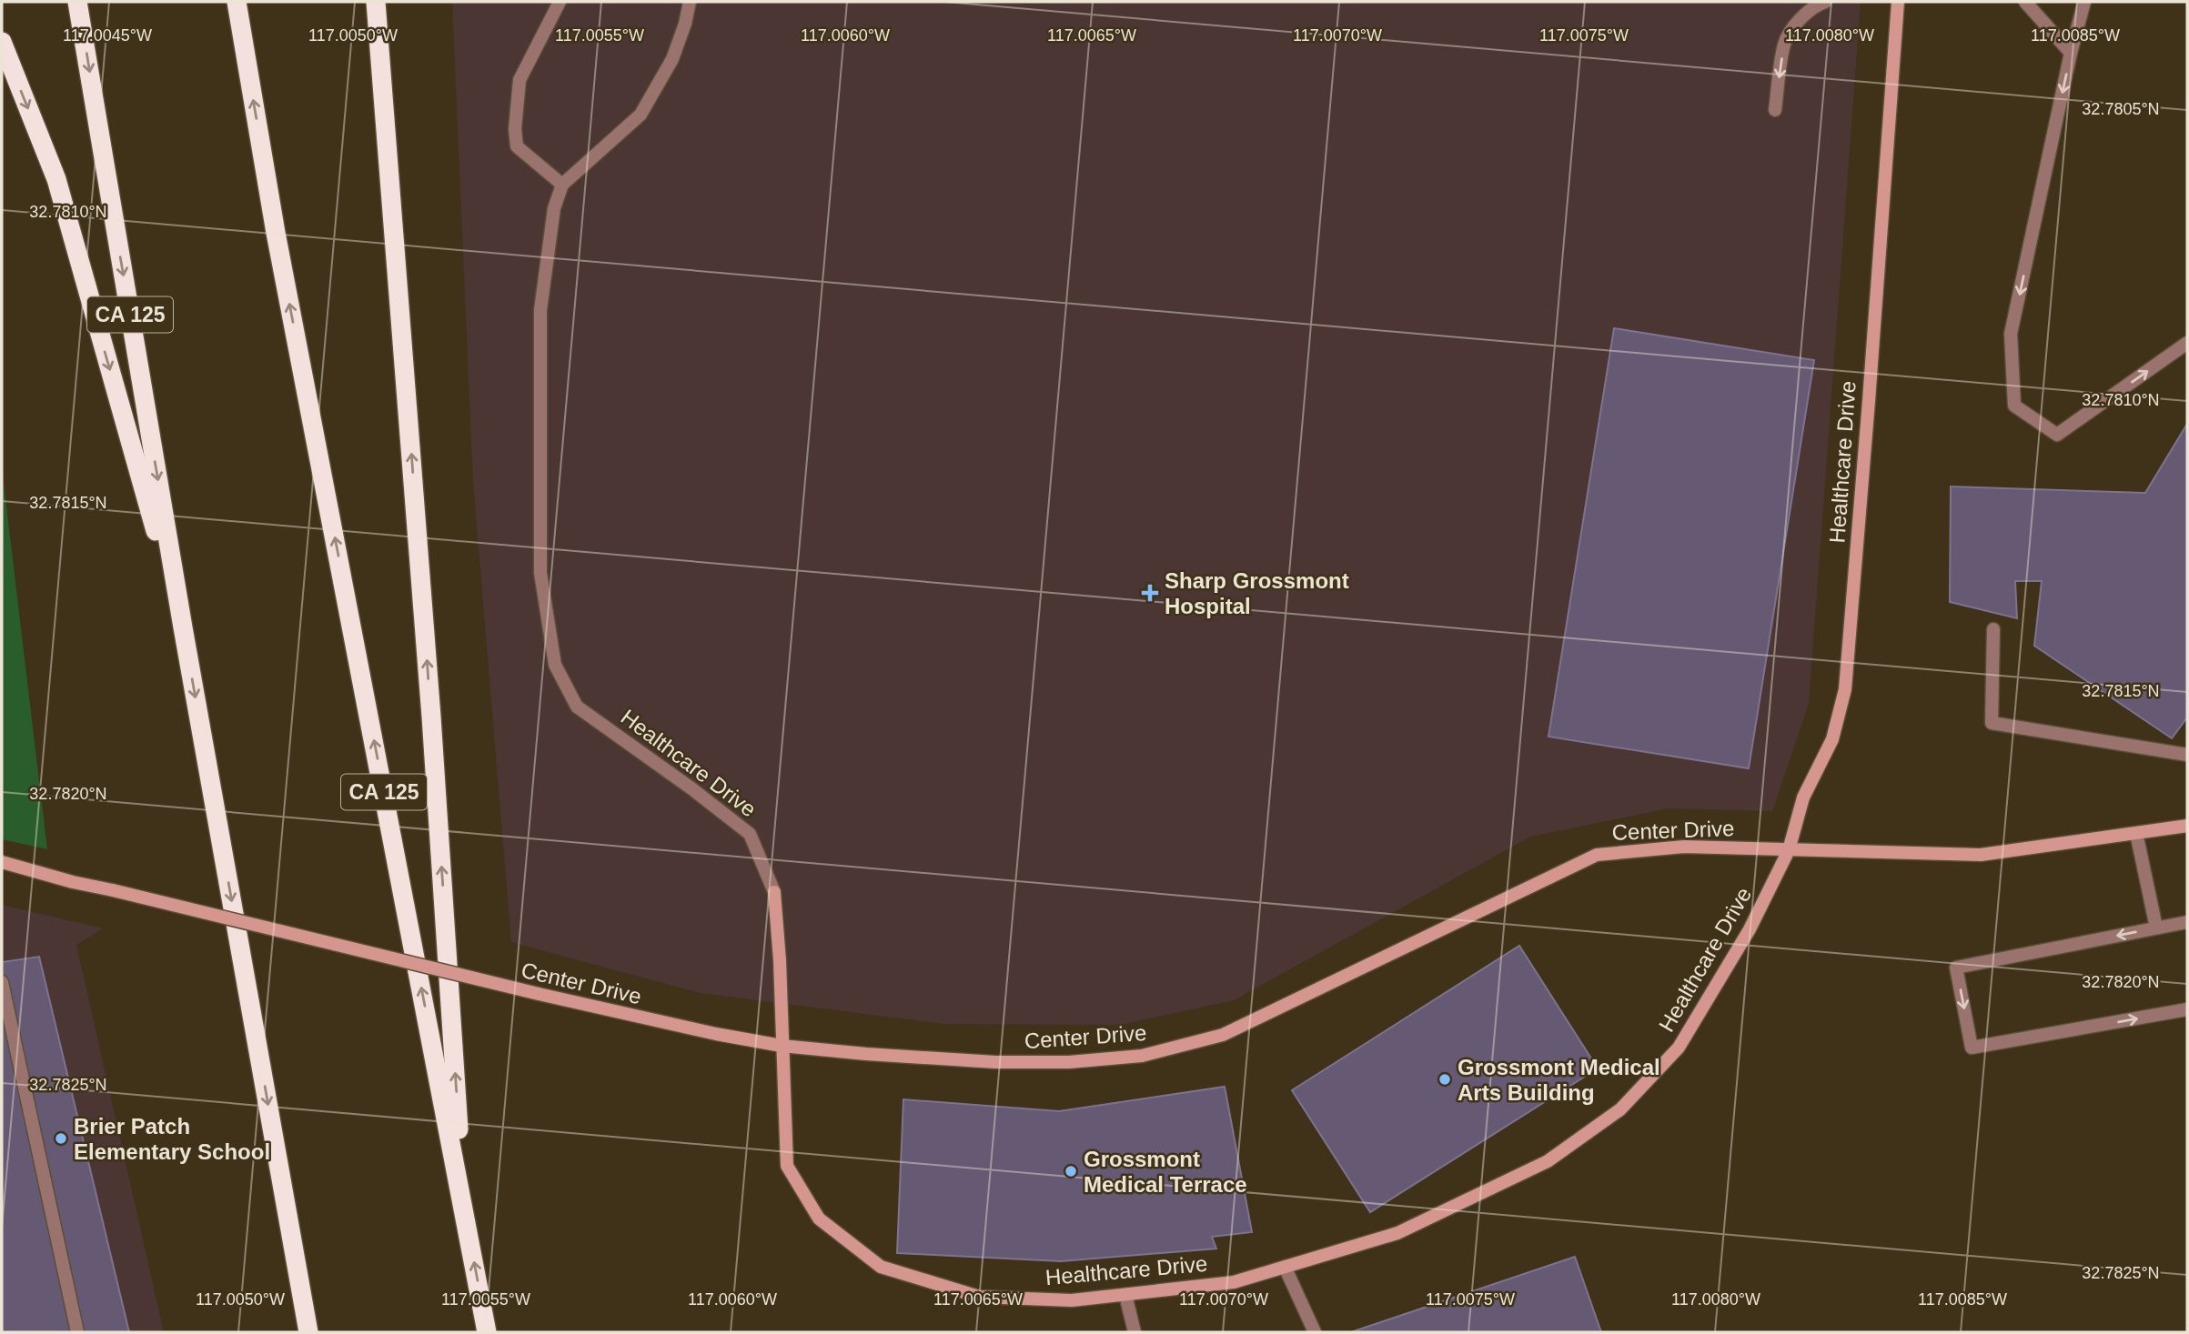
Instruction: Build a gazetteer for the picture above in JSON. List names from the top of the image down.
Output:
{
  "streets": {
    "highway": ["CA 125"],
    "street": ["Healthcare Drive", "Center Drive"]
  },
  "crossings": [
    ["Healthcare Drive", "Center Drive"]
  ],
  "places": {
    "health": ["Sharp Grossmont Hospital"],
    "other": ["Grossmont Medical Arts Building", "Brier Patch Elementary School", "Grossmont Medical Terrace"]
  },
  "coordinates": [
    "117.0045°W",
    "117.0050°W",
    "117.0055°W",
    "117.0060°W",
    "117.0065°W",
    "117.0070°W",
    "117.0075°W",
    "117.0080°W",
    "117.0085°W",
    "32.7805°N",
    "32.7810°N",
    "32.7815°N",
    "32.7820°N",
    "32.7825°N"
  ]
}
